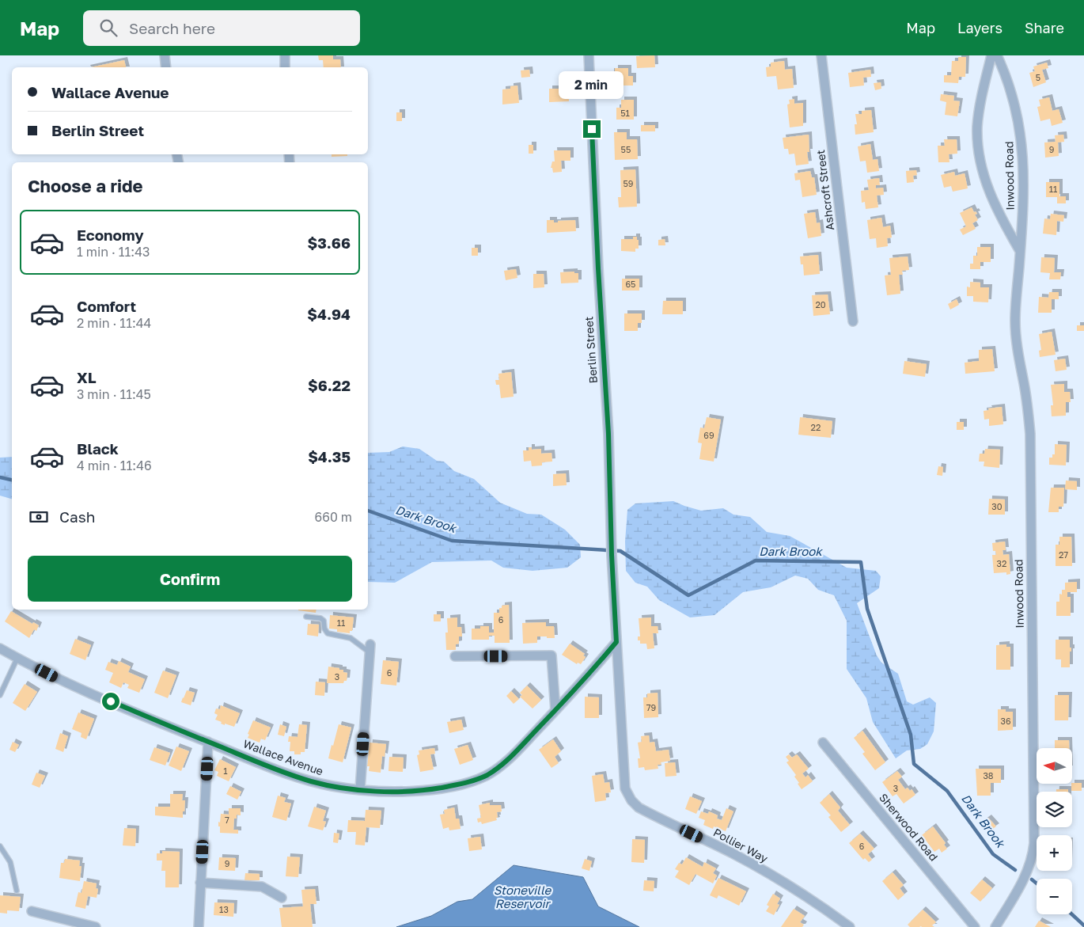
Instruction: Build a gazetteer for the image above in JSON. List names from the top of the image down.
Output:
{
  "streets": {
    "street": [
      "Inwood Road",
      "Ashcroft Street",
      "Berlin Street",
      "Wallace Avenue",
      "Sherwood Road",
      "Pollier Way"
    ]
  },
  "crossings": [
    ["Berlin Street", "Wallace Avenue"],
    ["Berlin Street", "Pollier Way"],
    ["Wallace Avenue", "Pollier Way"]
  ],
  "water": ["Dark Brook", "Stoneville Reservoir"],
  "house_numbers": [
    "5",
    "51",
    "55",
    "9",
    "59",
    "11",
    "65",
    "20",
    "22",
    "69",
    "30",
    "27",
    "32",
    "6",
    "11",
    "6",
    "3",
    "79",
    "36",
    "1",
    "38",
    "3",
    "7",
    "6",
    "9",
    "13"
  ],
  "north": "left",
  "page": {
    "header": "Map",
    "search": "Search here",
    "nav": ["Map", "Layers", "Share"],
    "banner": ["Wallace Avenue", "Berlin Street"],
    "bubble": "2 min",
    "heading": "Choose a ride",
    "list": [
      {
        "name": "Economy",
        "note": "1 min · 11:43",
        "value": "$3.66"
      },
      {
        "name": "Comfort",
        "note": "2 min · 11:44",
        "value": "$4.94"
      },
      {
        "name": "XL",
        "note": "3 min · 11:45",
        "value": "$6.22"
      },
      {
        "name": "Black",
        "note": "4 min · 11:46",
        "value": "$4.35"
      }
    ],
    "pay": ["Cash", "660 m"],
    "buttons": "Confirm",
    "map_buttons": ["+", "−"]
  }
}
